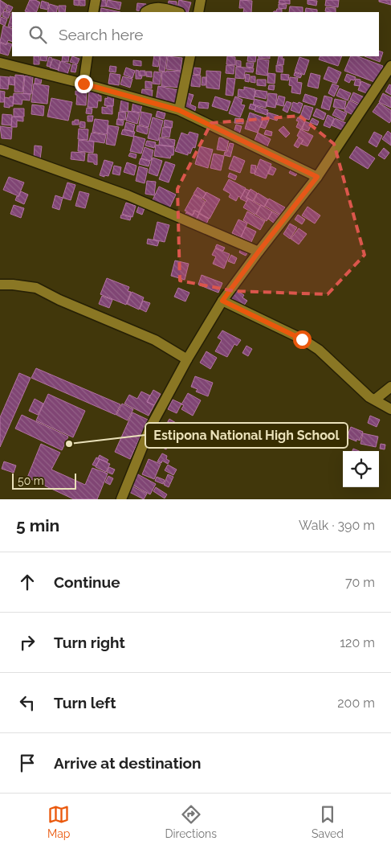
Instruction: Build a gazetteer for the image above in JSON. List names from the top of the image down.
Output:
{
  "places": ["Estipona National High School"],
  "scale_bar": "50 m",
  "page": {
    "search": "Search here",
    "scale": "50 m",
    "heading": ["5 min", "Walk · 390 m"],
    "list": [
      ["Continue", "70 m"],
      ["Turn right", "120 m"],
      ["Turn left", "200 m"],
      "Arrive at destination"
    ],
    "nav": ["Map", "Directions", "Saved"]
  }
}
